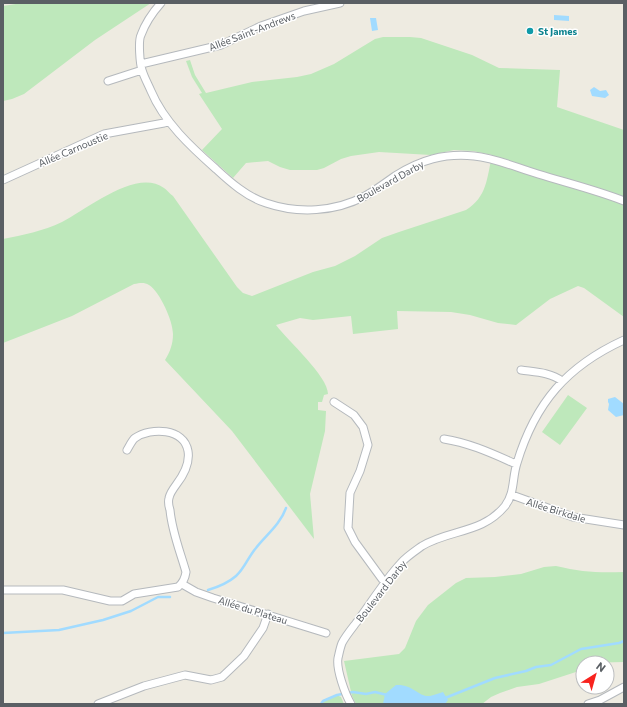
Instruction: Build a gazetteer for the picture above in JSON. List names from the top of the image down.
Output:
{
  "streets": {
    "street": [
      "Allée Saint-Andrews",
      "Allée Carnoustie",
      "Boulevard Darby",
      "Allée Birkdale",
      "Allée du Plateau"
    ]
  },
  "crossings": [
    ["Allée Saint-Andrews", "Boulevard Darby"],
    ["Allée Carnoustie", "Boulevard Darby"],
    ["Boulevard Darby", "Allée Birkdale"]
  ],
  "places": ["St James"],
  "north": "top right"
}
